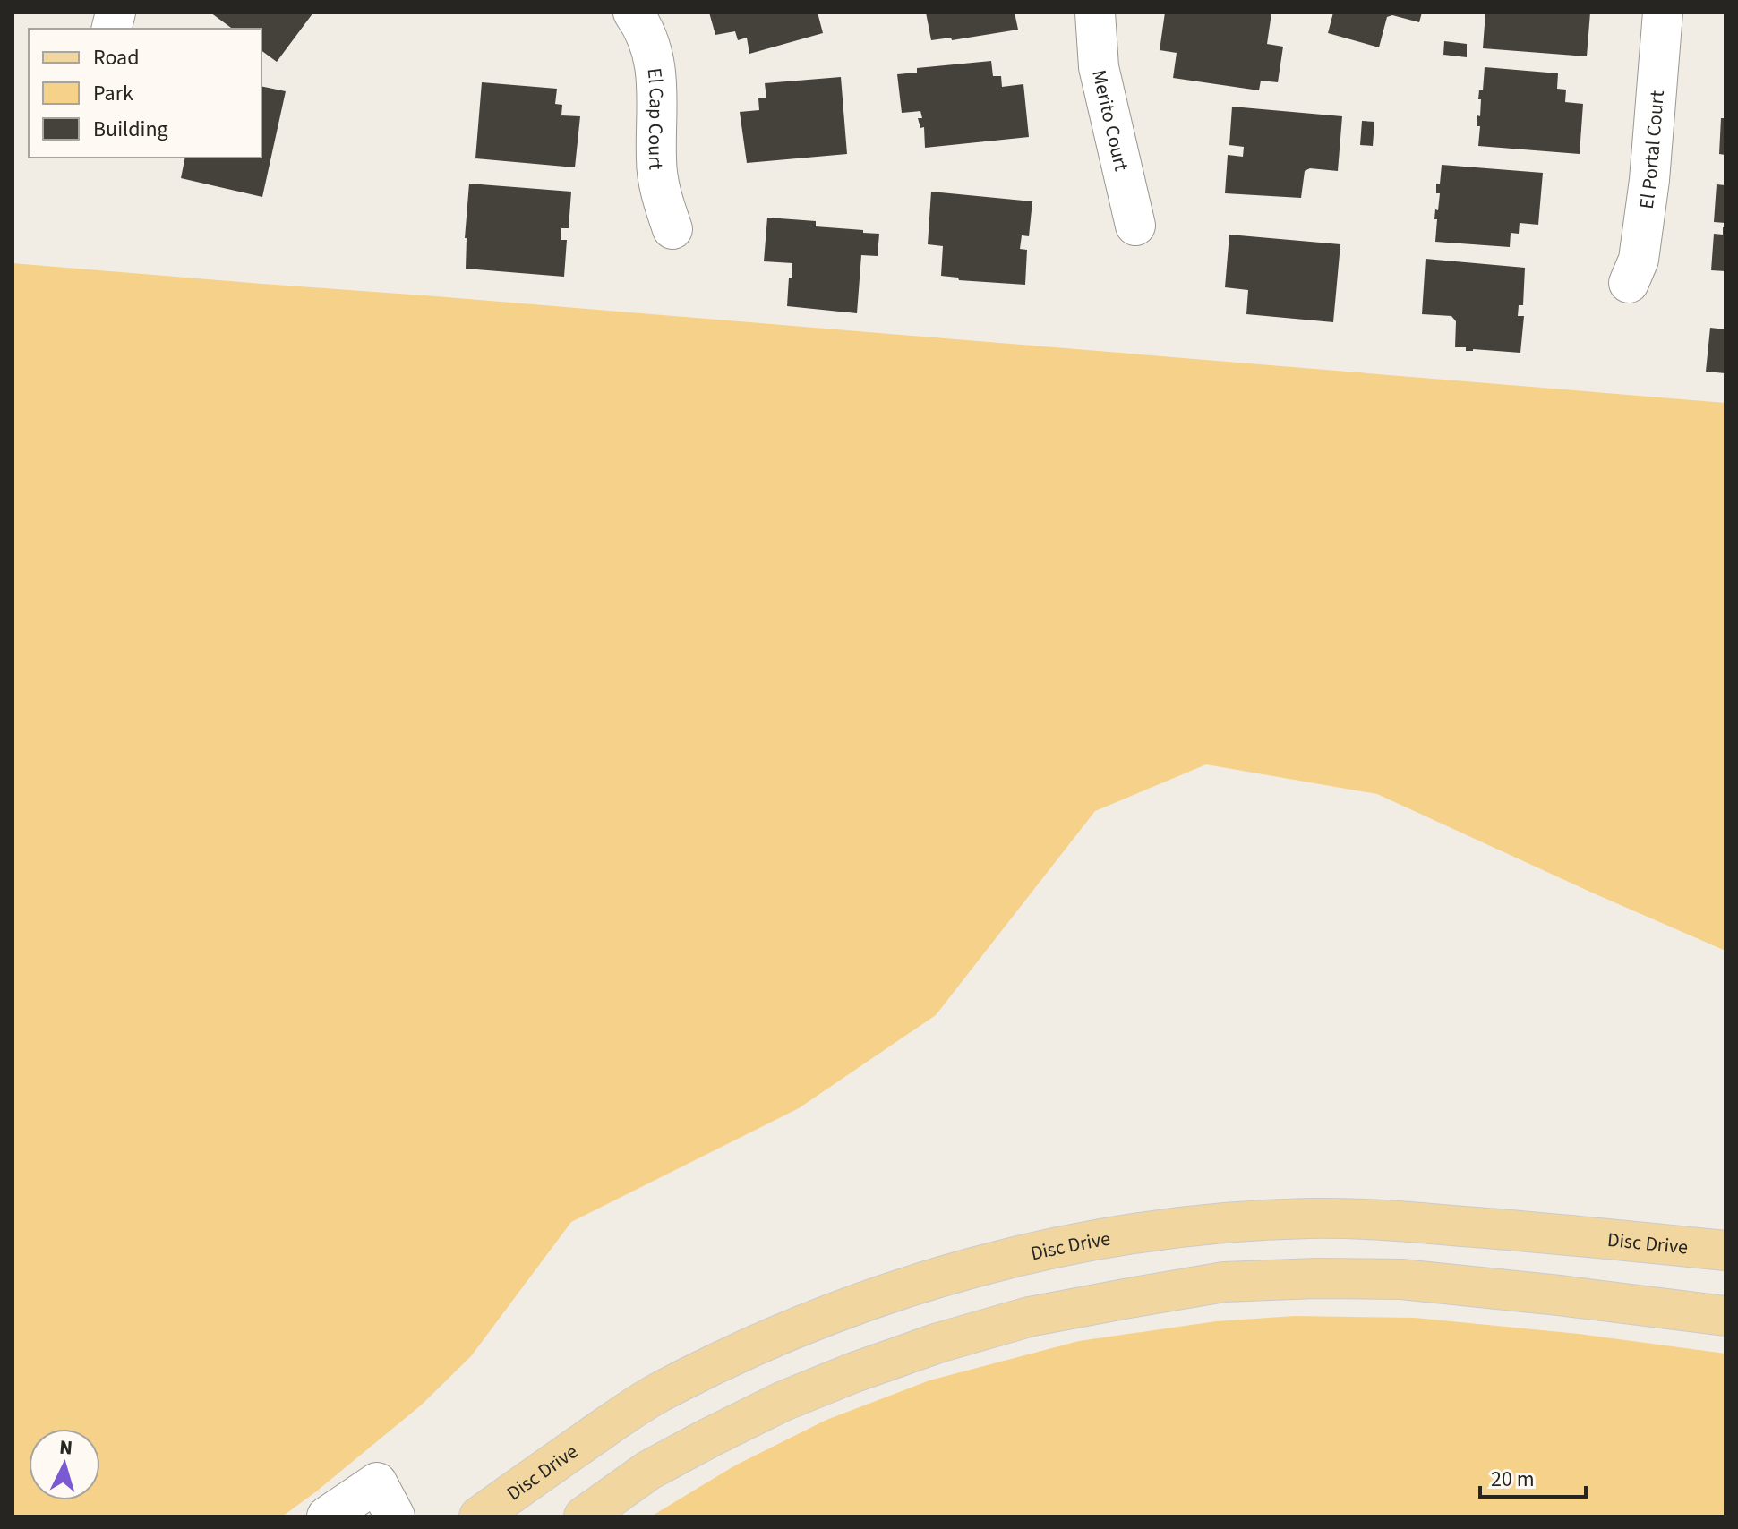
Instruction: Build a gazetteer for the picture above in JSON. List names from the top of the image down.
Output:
{
  "streets": {
    "main road": ["Disc Drive"],
    "street": ["El Cap Court", "Merito Court", "El Portal Court"]
  },
  "legend": ["Road", "Park", "Building"],
  "scale_bar": "20 m",
  "north": "top"
}
